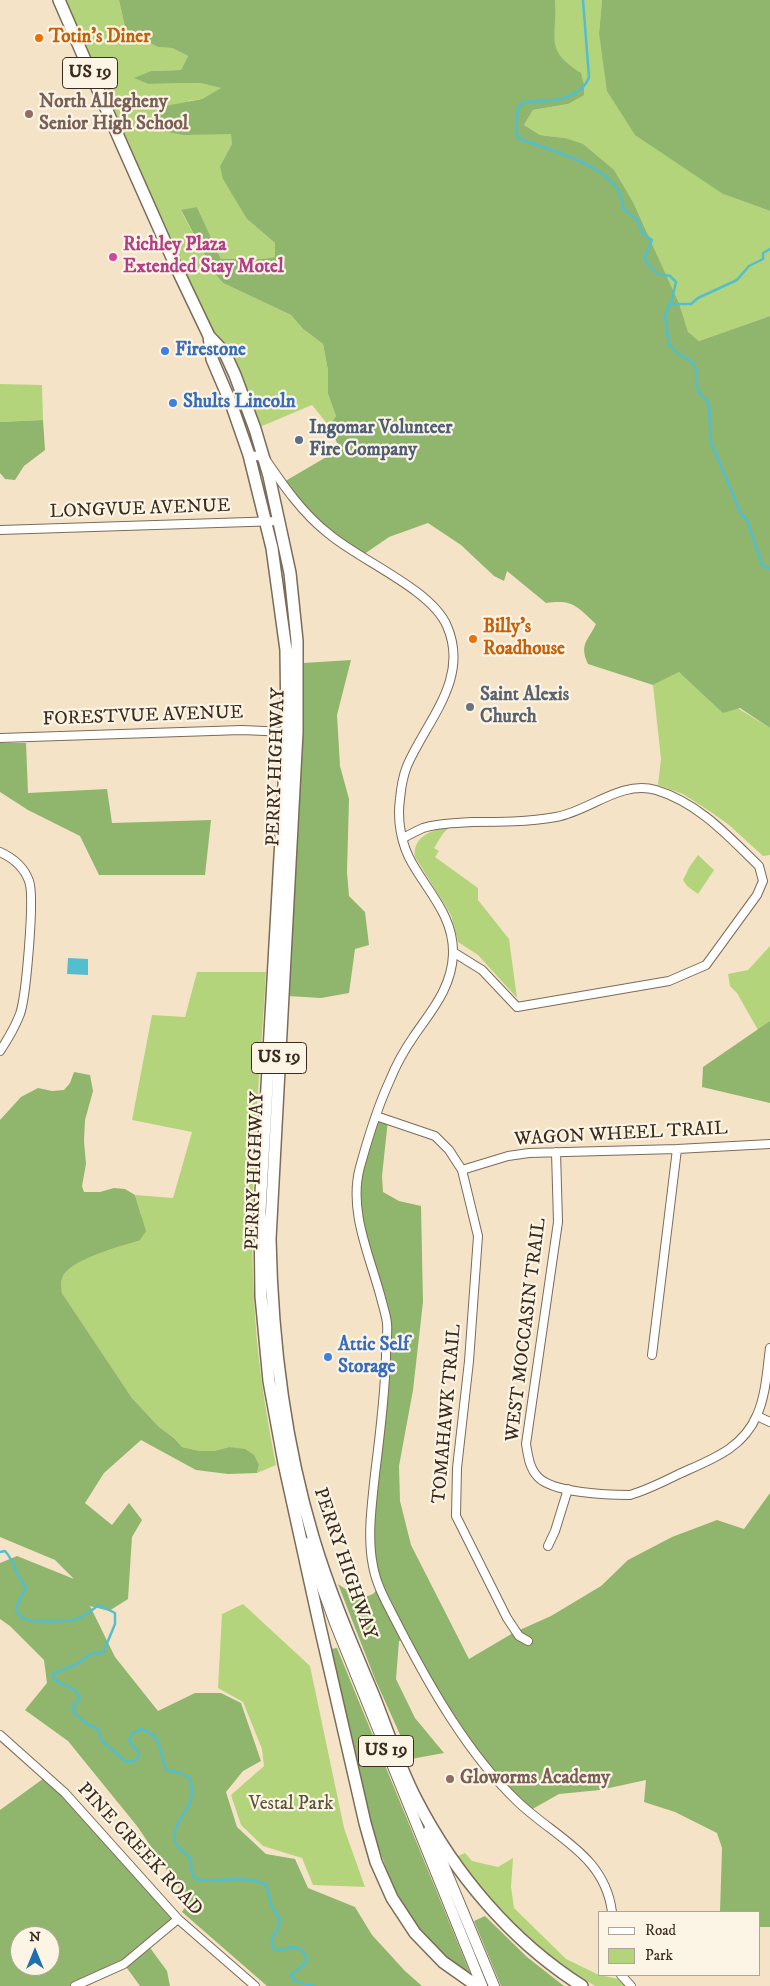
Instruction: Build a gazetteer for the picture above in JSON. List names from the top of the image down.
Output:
{
  "streets": {
    "highway": ["US 19", "PERRY HIGHWAY"],
    "street": [
      "LONGVUE AVENUE",
      "FORESTVUE AVENUE",
      "WAGON WHEEL TRAIL",
      "WEST MOCCASIN TRAIL",
      "TOMAHAWK TRAIL",
      "PINE CREEK ROAD"
    ]
  },
  "crossings": [
    ["LONGVUE AVENUE", "PERRY HIGHWAY"],
    ["FORESTVUE AVENUE", "PERRY HIGHWAY"],
    ["WAGON WHEEL TRAIL", "WEST MOCCASIN TRAIL"],
    ["WAGON WHEEL TRAIL", "TOMAHAWK TRAIL"]
  ],
  "parks": ["Vestal Park"],
  "places": [
    "Totin's Diner",
    "North Allegheny Senior High School",
    "Richley Plaza Extended Stay Motel",
    "Firestone",
    "Shults Lincoln",
    "Ingomar Volunteer Fire Company",
    "Billy's Roadhouse",
    "Saint Alexis Church",
    "Attic Self Storage",
    "Gloworms Academy"
  ],
  "legend": ["Road", "Park"],
  "north": "top"
}
